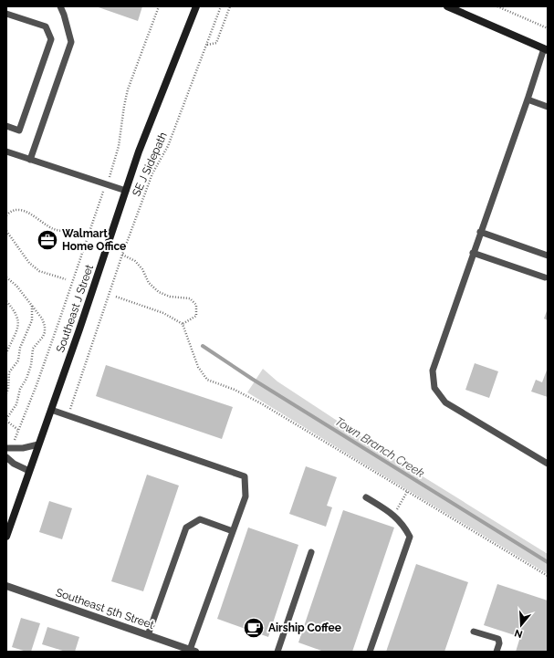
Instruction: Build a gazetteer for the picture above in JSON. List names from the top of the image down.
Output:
{
  "streets": {
    "main road": ["Southeast J Street"],
    "street": ["Southeast 5th Street"],
    "path": ["SE J Sidepath"]
  },
  "water": ["Town Branch Creek"],
  "places": {
    "office": ["Walmart Home Office"],
    "cafe": ["Airship Coffee"]
  },
  "north": "bottom"
}
